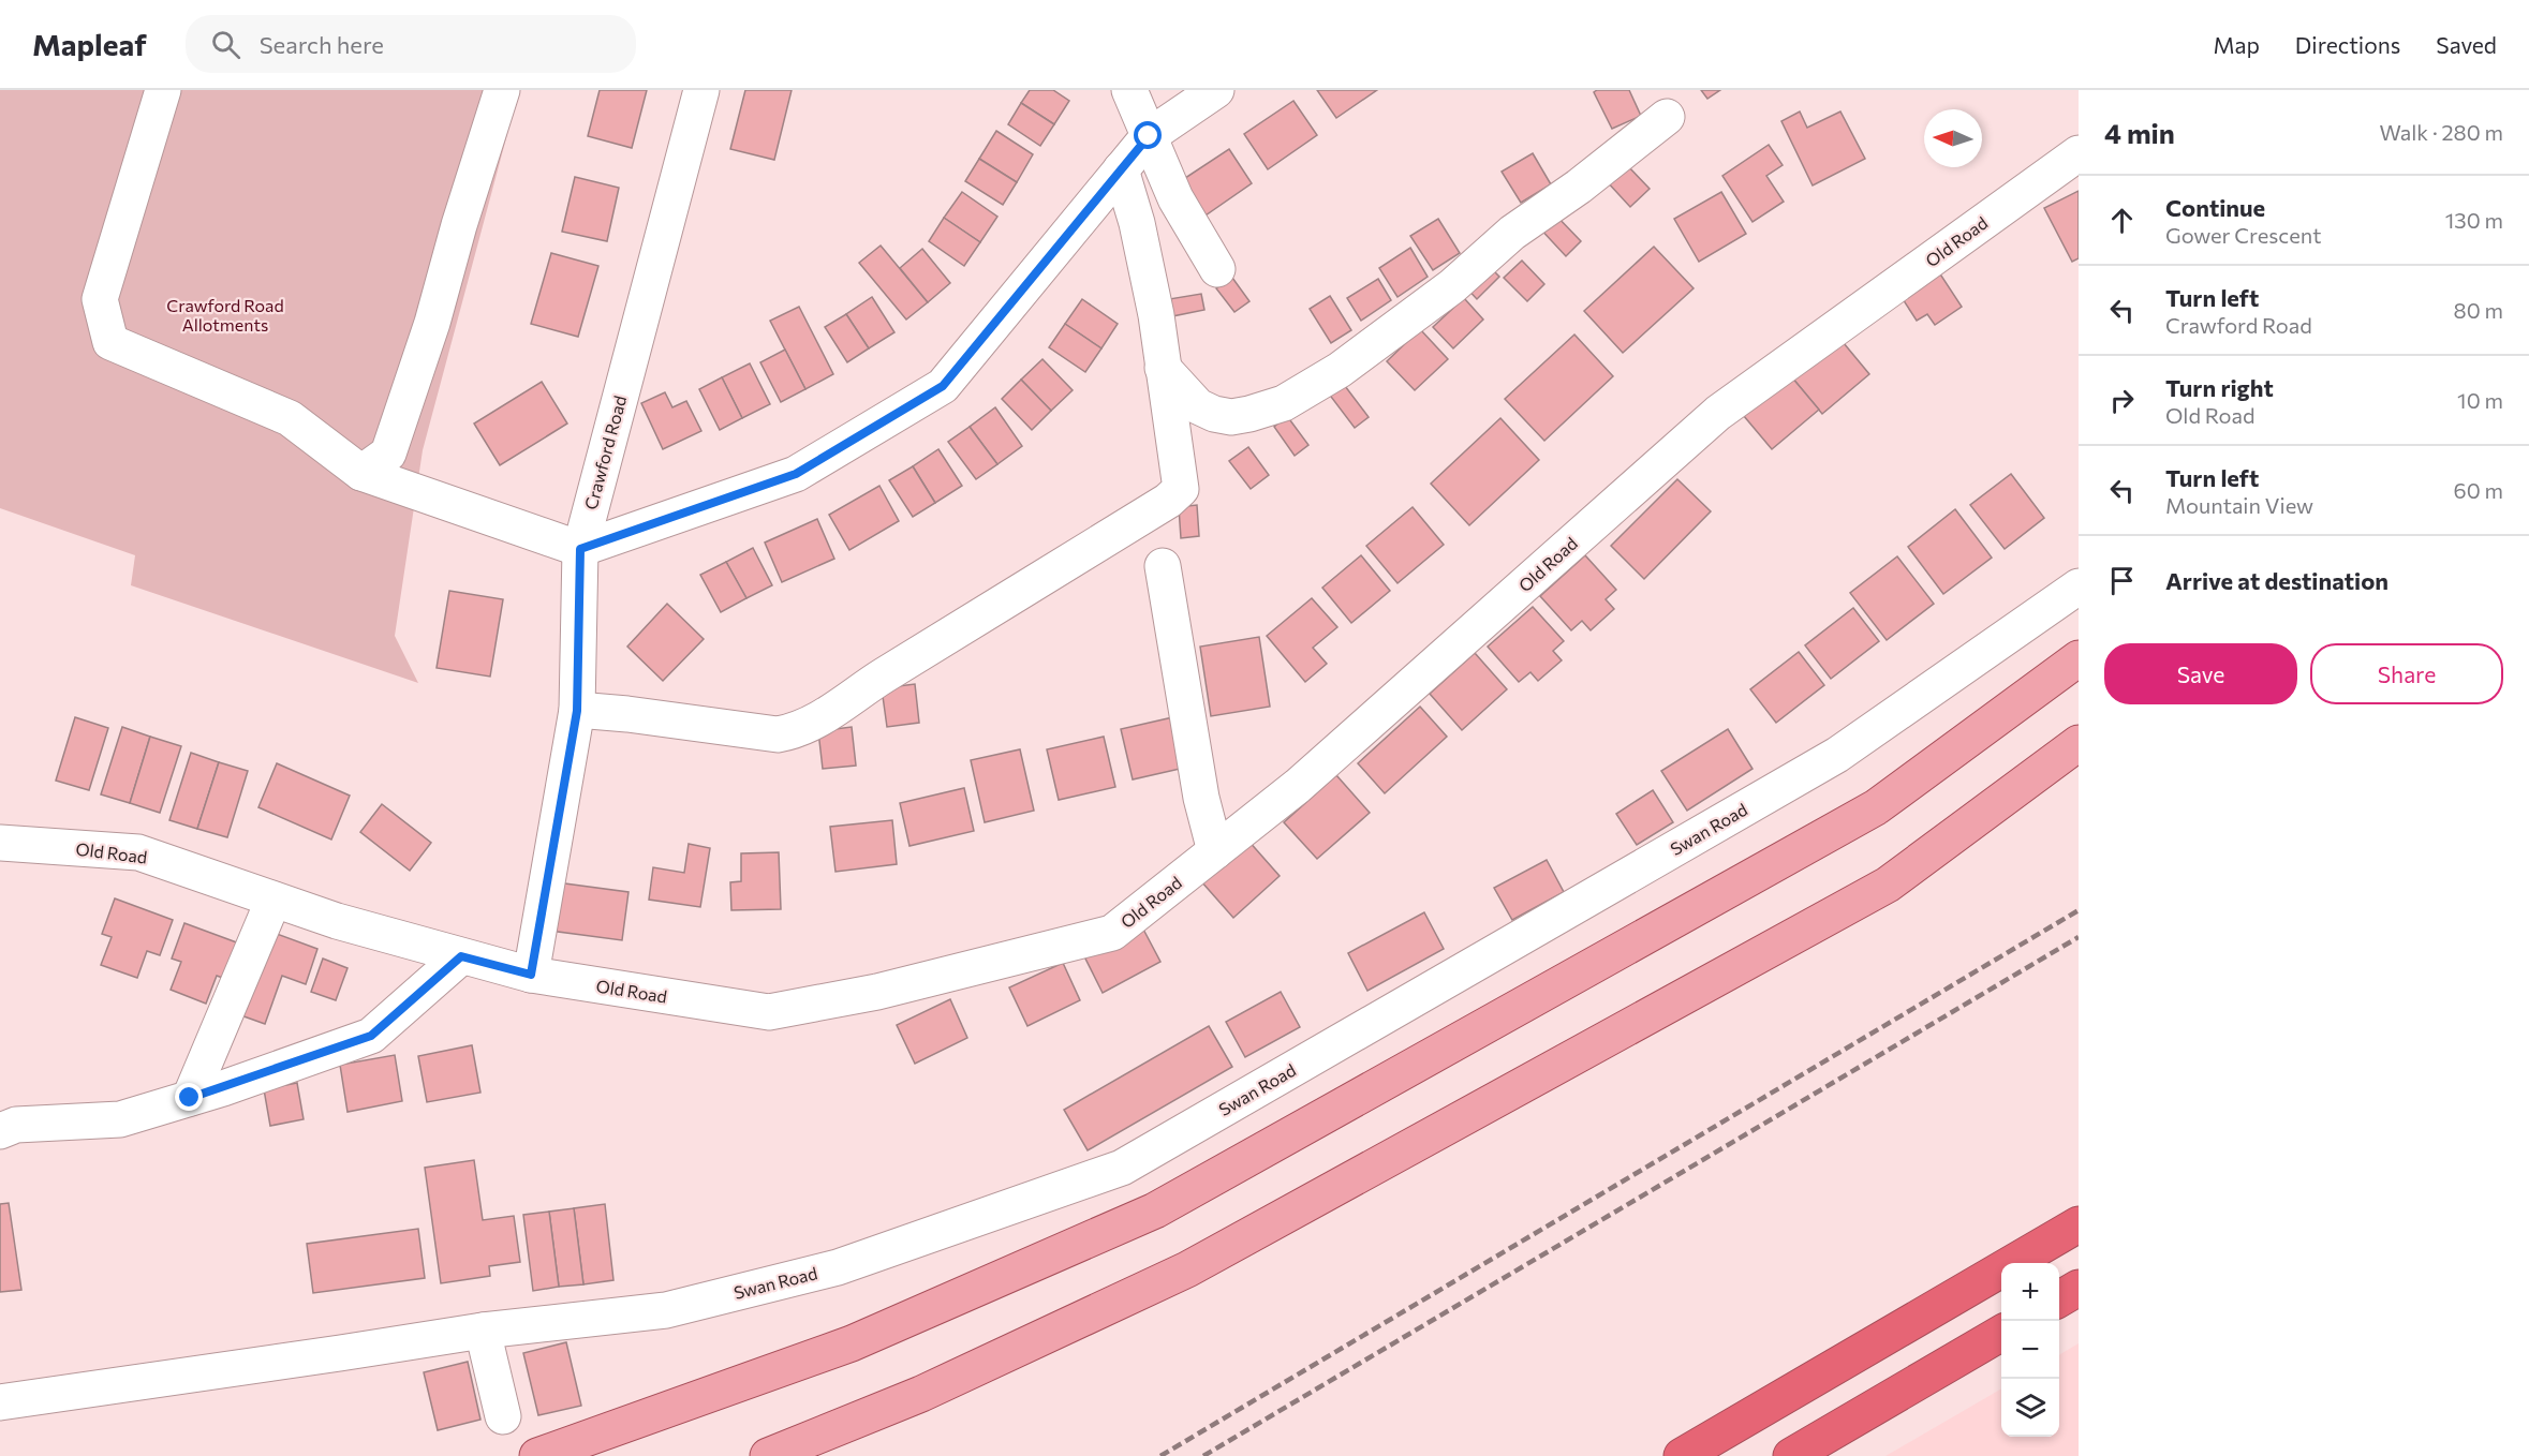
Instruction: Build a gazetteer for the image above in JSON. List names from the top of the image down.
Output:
{
  "streets": {
    "street": ["Old Road", "Crawford Road", "Swan Road"]
  },
  "crossings": [
    ["Old Road", "Crawford Road"]
  ],
  "parks": ["Crawford Road Allotments"],
  "north": "left",
  "page": {
    "header": "Mapleaf",
    "search": "Search here",
    "nav": ["Map", "Directions", "Saved"],
    "heading": ["4 min", "Walk · 280 m"],
    "list": [
      ["Continue", "Gower Crescent", "130 m"],
      ["Turn left", "Crawford Road", "80 m"],
      ["Turn right", "Old Road", "10 m"],
      ["Turn left", "Mountain View", "60 m"],
      "Arrive at destination"
    ],
    "buttons": ["Save", "Share"],
    "map_buttons": ["+", "−"]
  }
}
